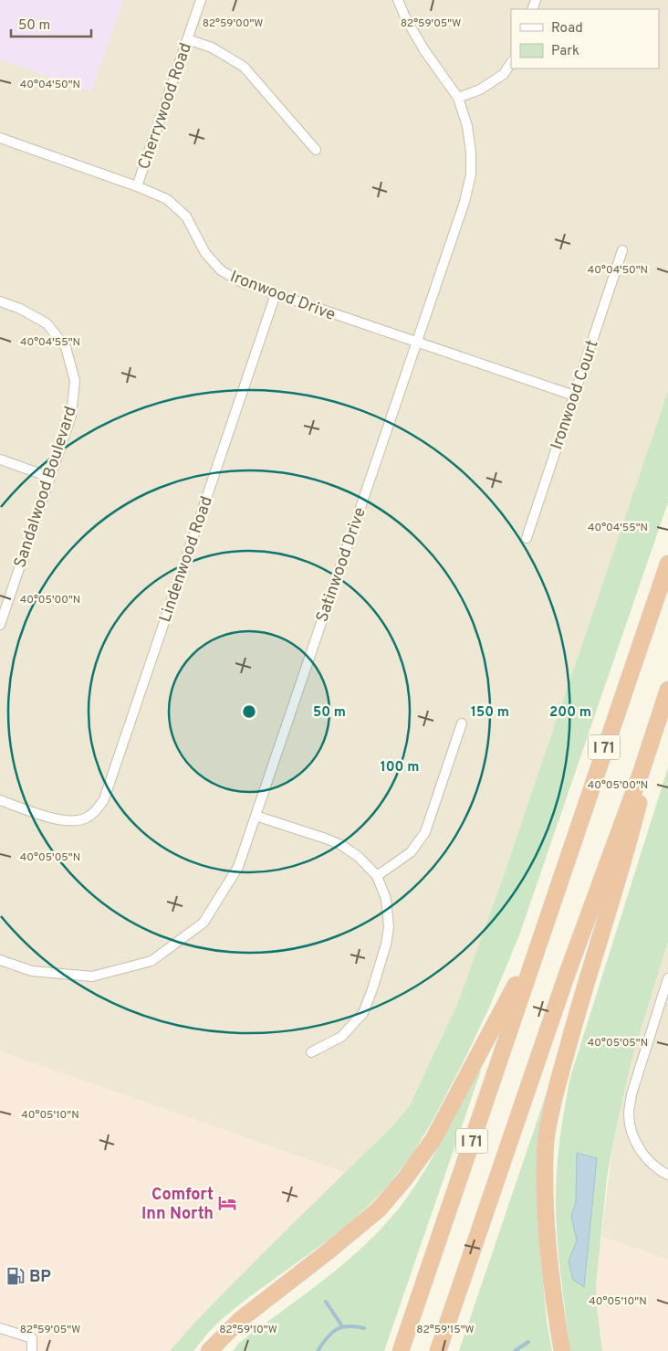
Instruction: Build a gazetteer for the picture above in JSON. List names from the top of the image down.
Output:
{
  "streets": {
    "highway": ["I 71"],
    "street": [
      "Cherrywood Road",
      "Ironwood Drive",
      "Ironwood Court",
      "Sandalwood Boulevard",
      "Lindenwood Road",
      "Satinwood Drive"
    ]
  },
  "crossings": [
    ["Cherrywood Road", "Ironwood Drive"],
    ["Ironwood Drive", "Ironwood Court"],
    ["Ironwood Drive", "Lindenwood Road"],
    ["Ironwood Drive", "Satinwood Drive"]
  ],
  "places": {
    "hotel": ["Comfort Inn North"],
    "fuel station": ["BP"]
  },
  "legend": ["Road", "Park"],
  "scale_bar": "50 m",
  "coordinates": [
    "82°59'00\"W",
    "82°59'05\"W",
    "40°04'50\"N",
    "40°04'55\"N",
    "40°05'00\"N",
    "40°05'05\"N",
    "40°05'10\"N",
    "82°59'10\"W",
    "82°59'15\"W"
  ],
  "rings": [
    "50 m",
    "150 m",
    "200 m",
    "100 m"
  ]
}
